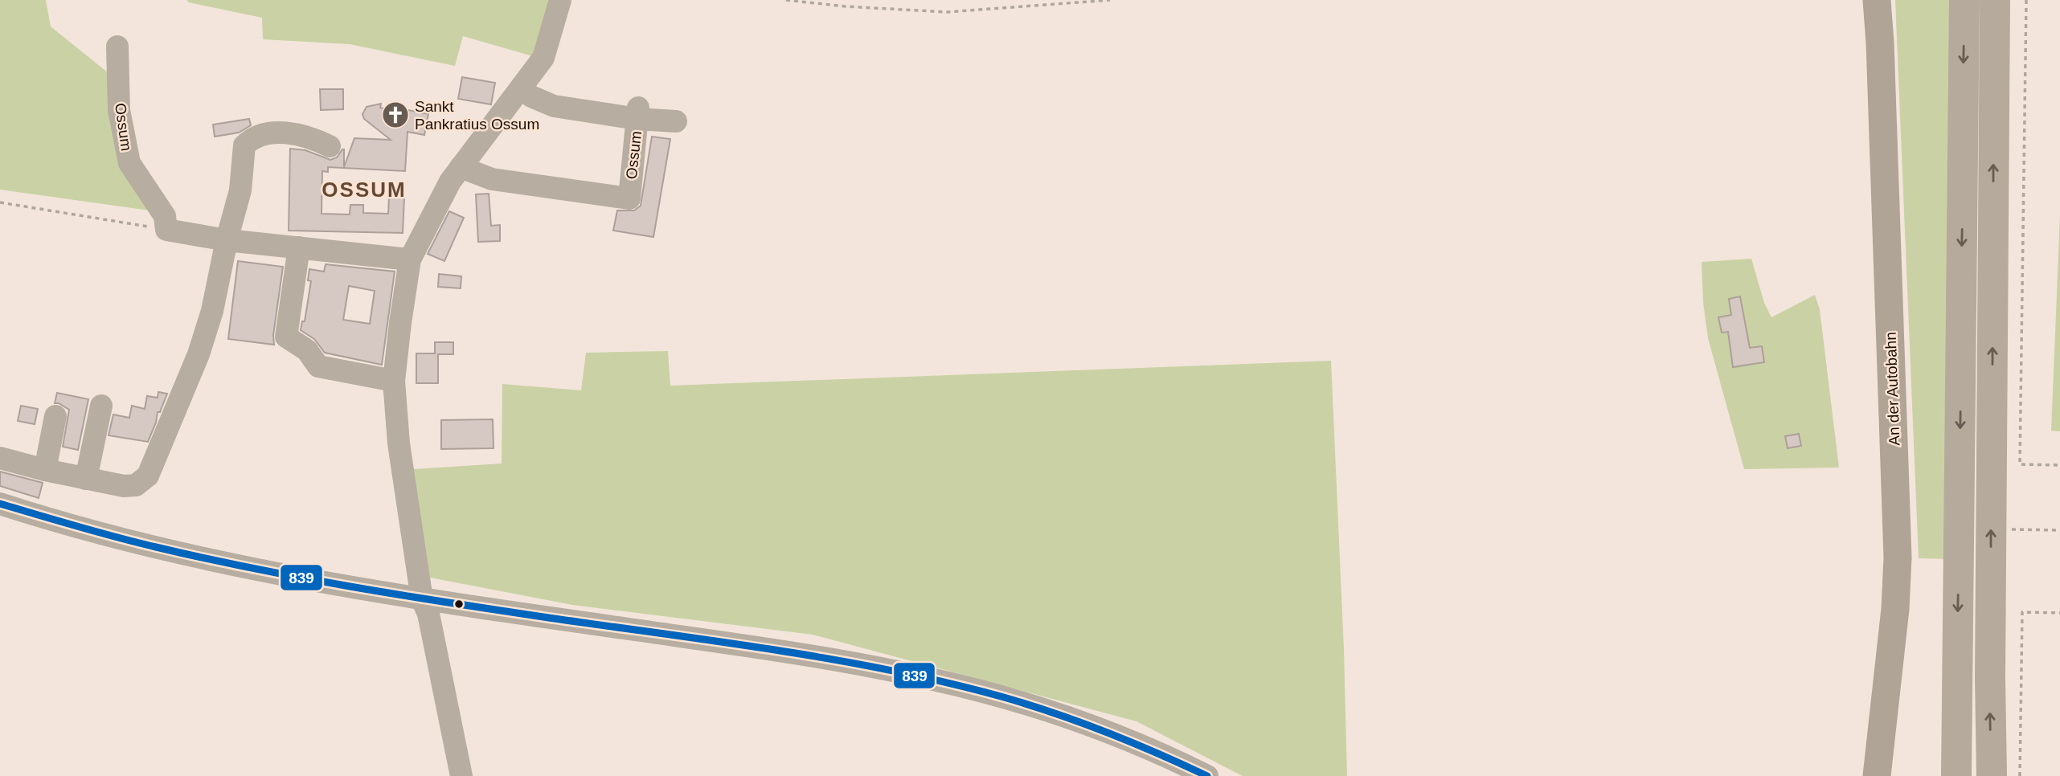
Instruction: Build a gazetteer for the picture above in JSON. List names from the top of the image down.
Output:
{
  "streets": {
    "main road": ["An der Autobahn"],
    "street": ["Ossum"]
  },
  "districts": ["OSSUM"],
  "places": {
    "church": ["Sankt Pankratius Ossum"]
  },
  "lines": ["transit line 839"]
}
